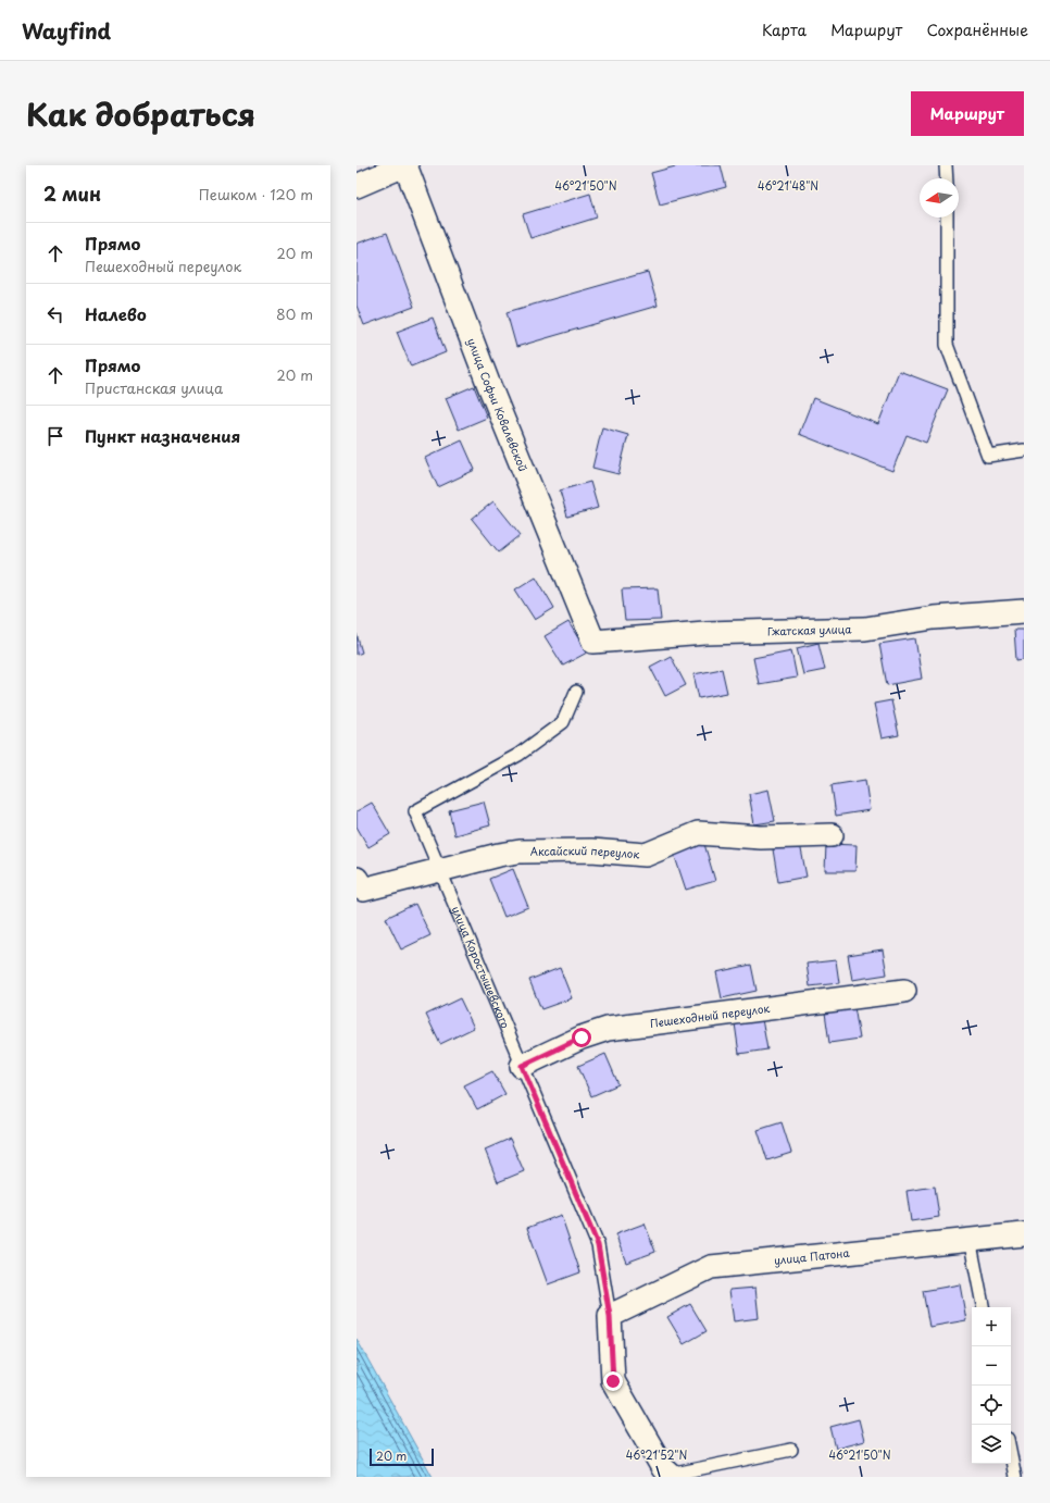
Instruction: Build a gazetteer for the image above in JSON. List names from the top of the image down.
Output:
{
  "streets": {
    "street": [
      "улица Софьи Ковалевской",
      "Гжатская улица",
      "Аксайский переулок",
      "Пешеходный переулок",
      "улица Патона"
    ],
    "lane": ["улица Коростышевского"]
  },
  "crossings": [
    ["улица Софьи Ковалевской", "Гжатская улица"],
    ["Аксайский переулок", "улица Коростышевского"],
    ["улица Коростышевского", "Пешеходный переулок"],
    ["улица Коростышевского", "улица Патона"]
  ],
  "scale_bar": "20 m",
  "north": "left",
  "page": {
    "header": "Wayfind",
    "nav": ["Карта", "Маршрут", "Сохранённые"],
    "title": "Как добраться",
    "buttons": "Маршрут",
    "heading": ["2 мин", "Пешком · 120 m"],
    "list": [
      ["Прямо", "Пешеходный переулок", "20 m"],
      ["Налево", "80 m"],
      ["Прямо", "Пристанская улица", "20 m"],
      "Пункт назначения"
    ],
    "map_buttons": ["+", "−"],
    "scale": "20 m"
  },
  "coordinates": ["46°21'50\"N", "46°21'48\"N", "46°21'52\"N"]
}
